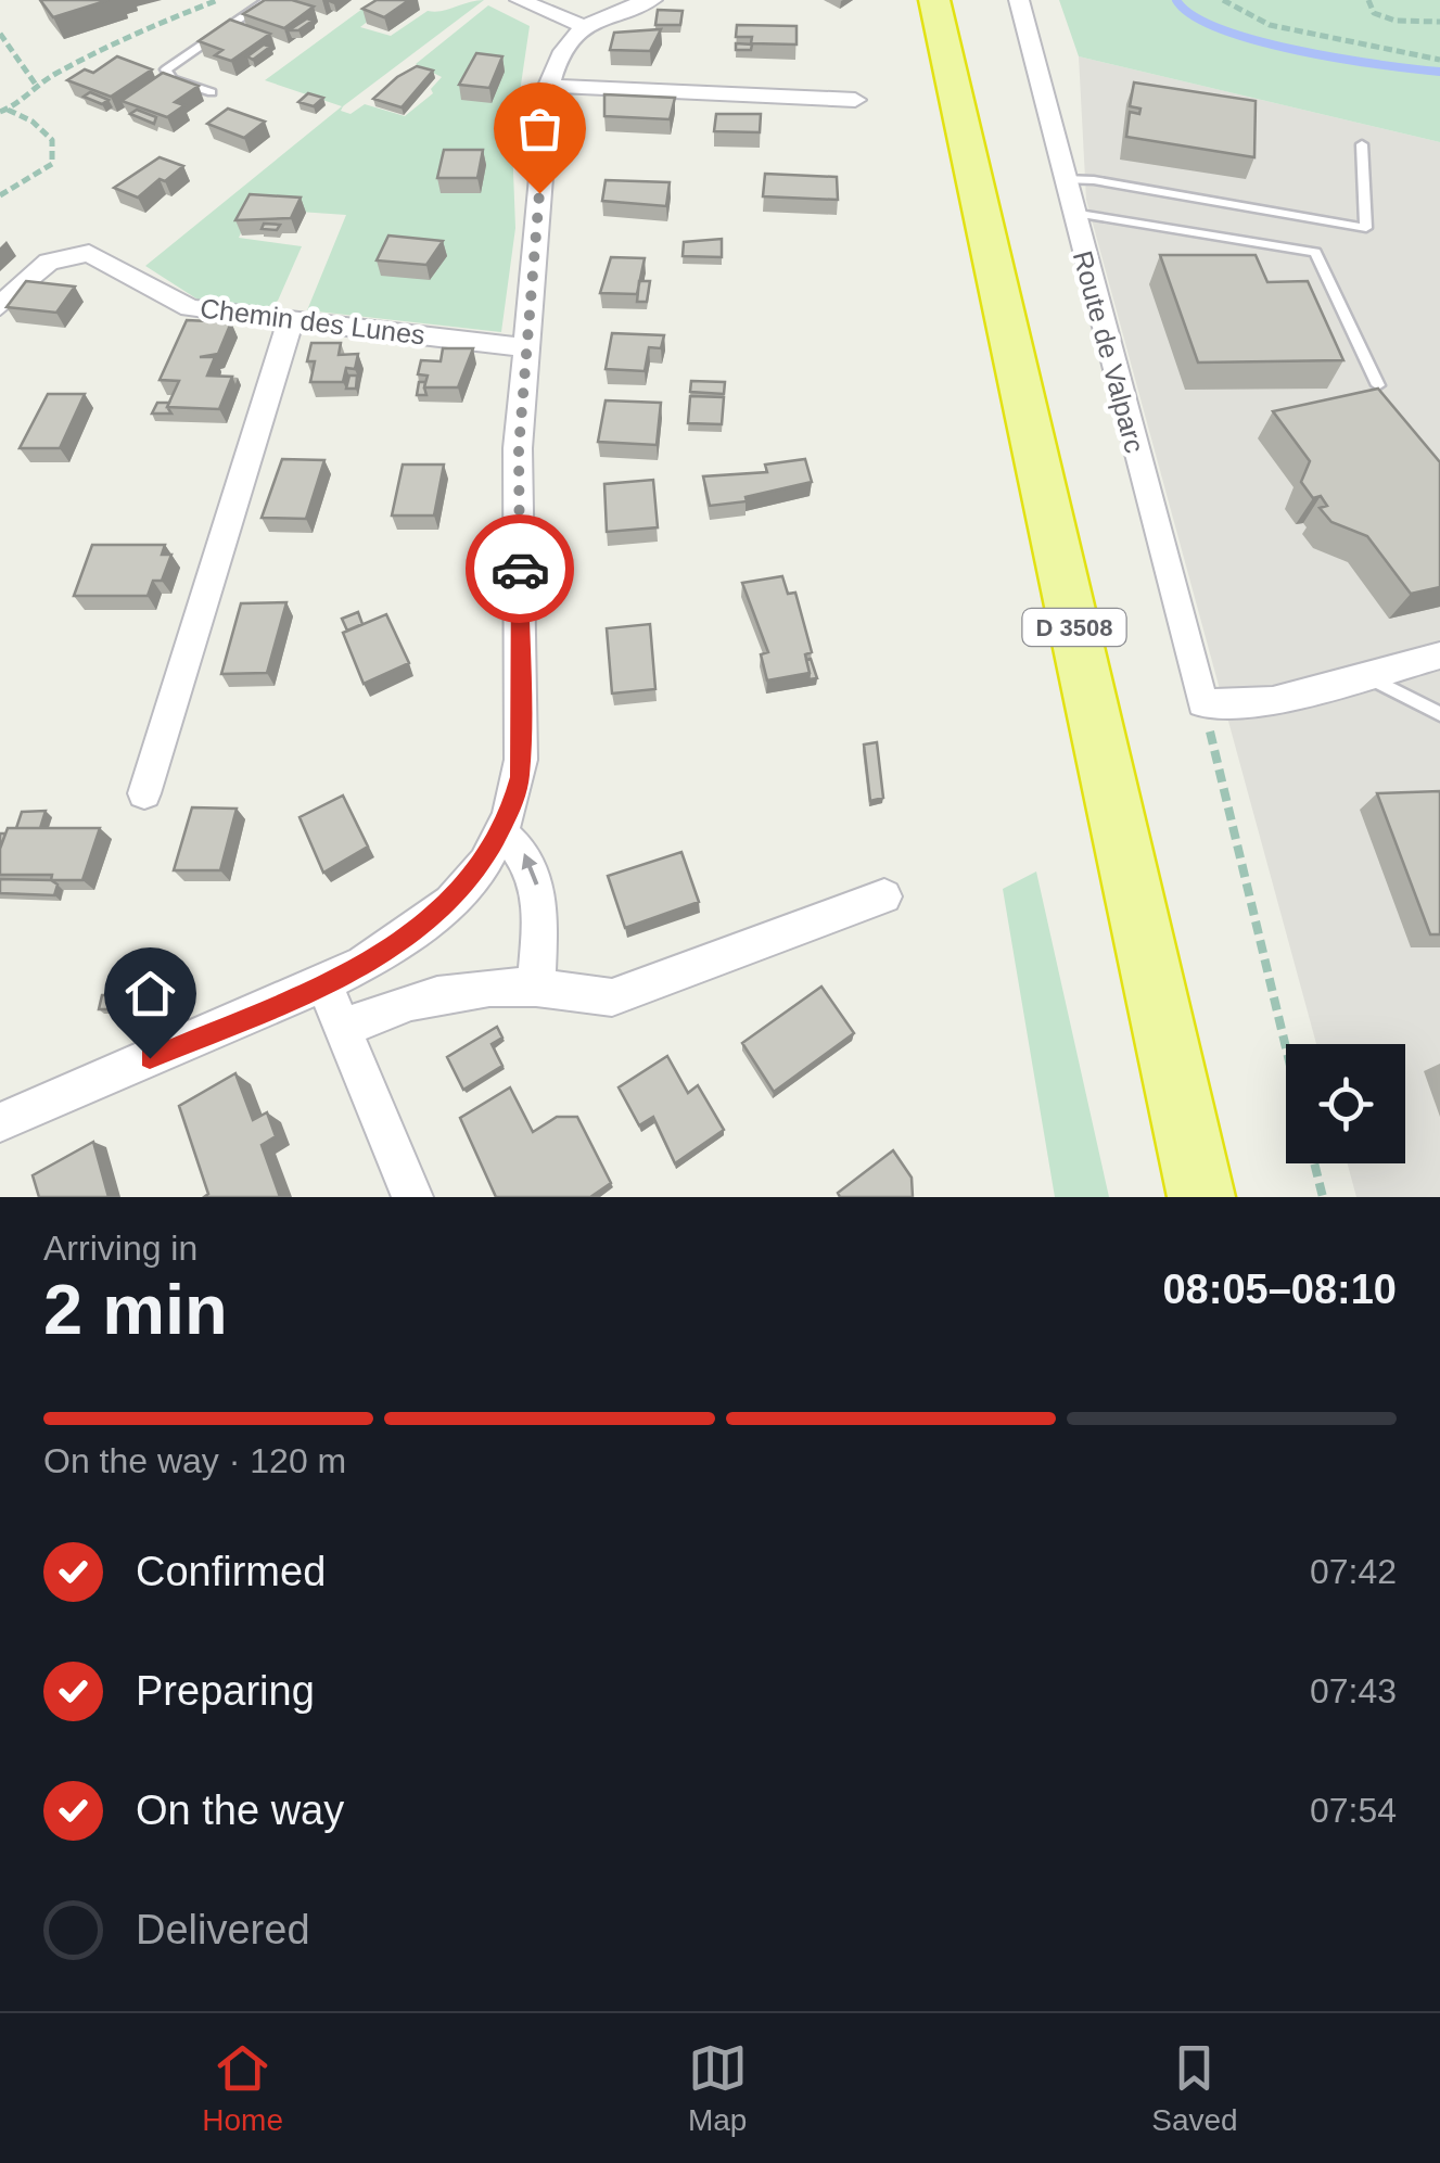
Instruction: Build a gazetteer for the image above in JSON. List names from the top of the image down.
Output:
{
  "streets": {
    "highway": ["D 3508"],
    "street": ["Chemin des Lunes", "Route de Valparc"]
  },
  "page": {
    "heading": ["2 min", "Arriving in", "08:05–08:10"],
    "bar": "On the way · 120 m",
    "list": [
      ["Confirmed", "07:42"],
      ["Preparing", "07:43"],
      ["On the way", "07:54"],
      "Delivered"
    ],
    "tabs": ["Home", "Map", "Saved"]
  }
}
